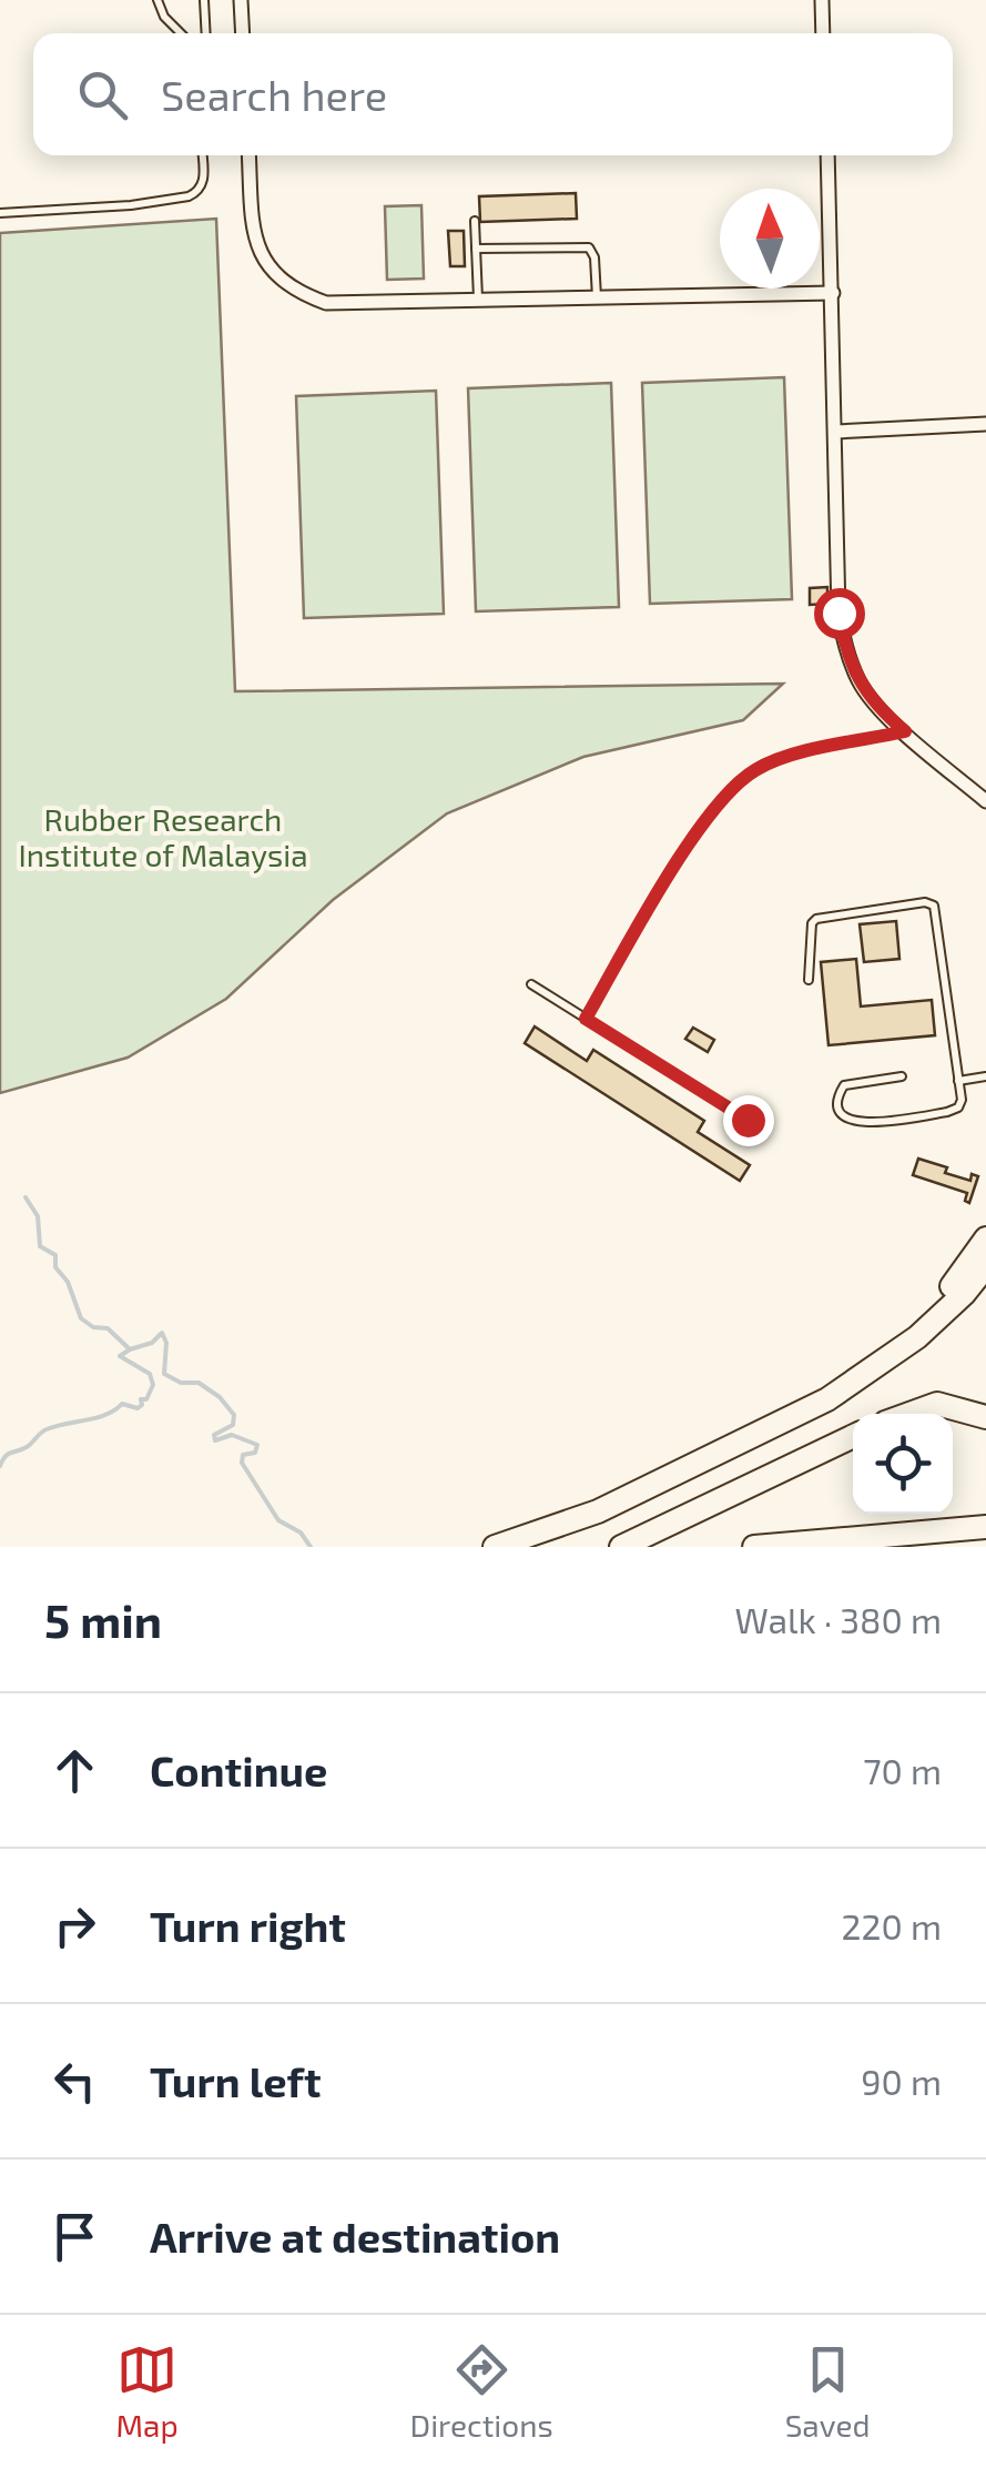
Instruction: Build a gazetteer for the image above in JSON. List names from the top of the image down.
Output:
{
  "parks": ["Rubber Research Institute of Malaysia"],
  "north": "top",
  "page": {
    "search": "Search here",
    "heading": ["5 min", "Walk · 380 m"],
    "list": [
      ["Continue", "70 m"],
      ["Turn right", "220 m"],
      ["Turn left", "90 m"],
      "Arrive at destination"
    ],
    "nav": ["Map", "Directions", "Saved"]
  }
}
